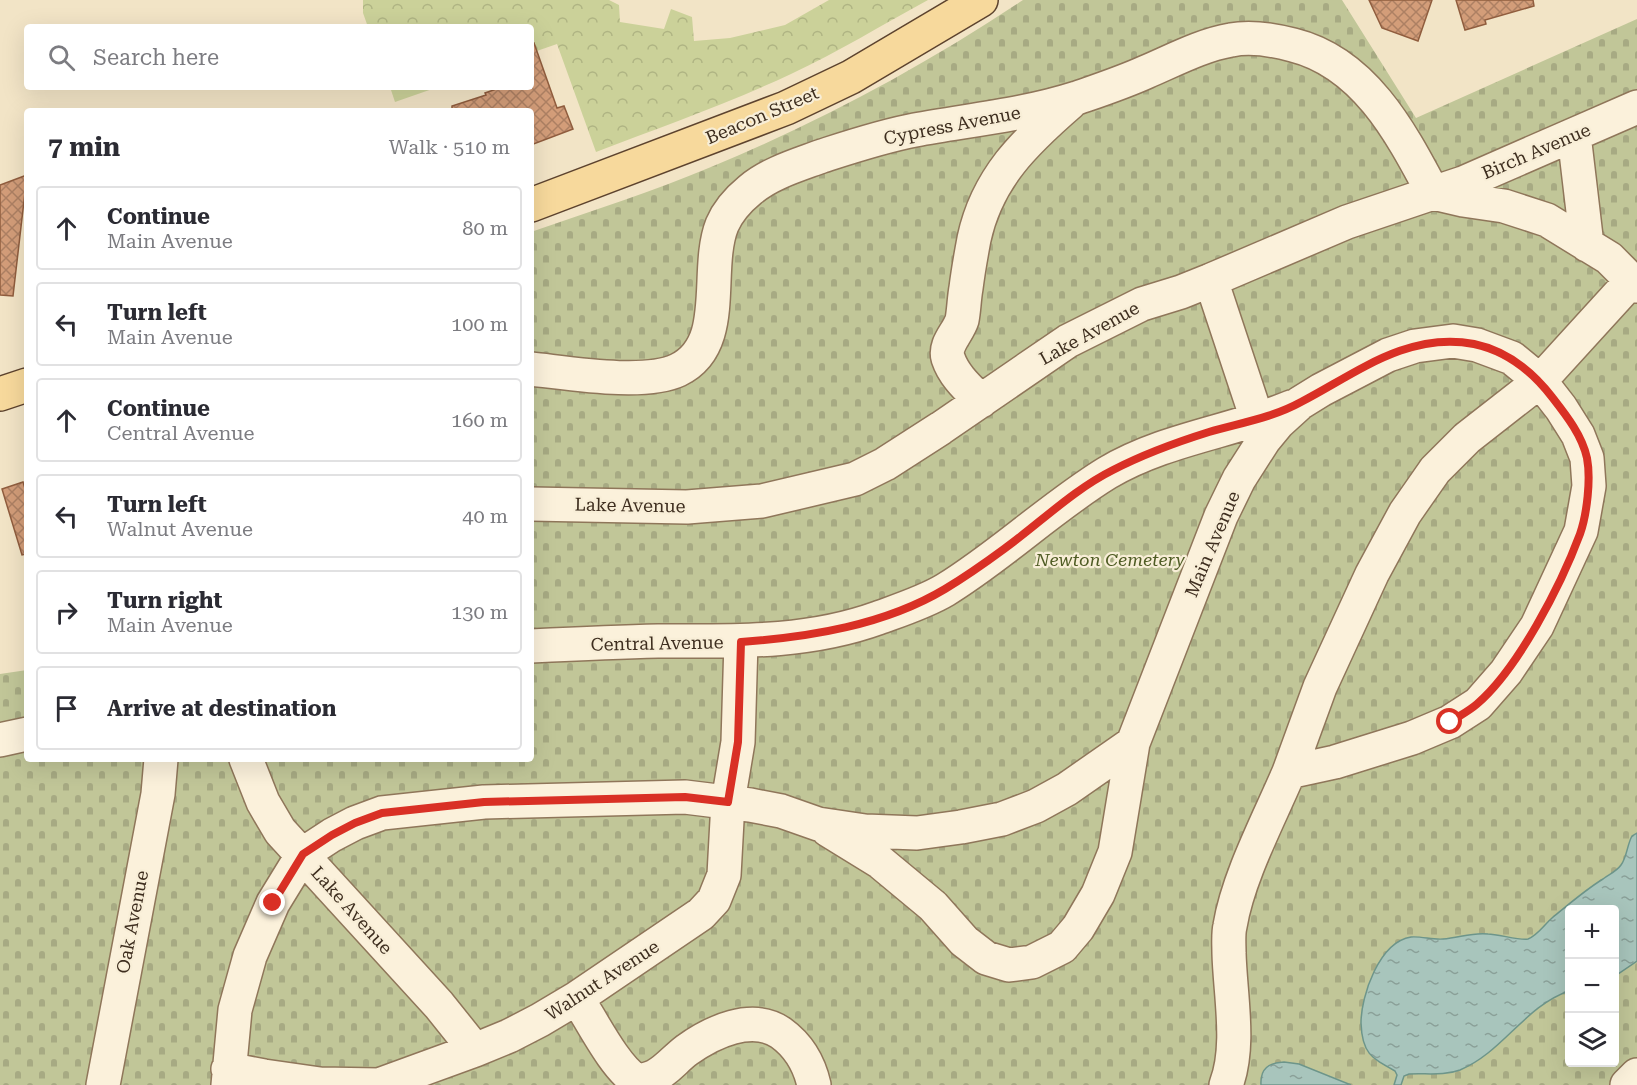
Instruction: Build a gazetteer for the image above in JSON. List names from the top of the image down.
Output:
{
  "streets": {
    "main road": ["Beacon Street"],
    "lane": [
      "Cypress Avenue",
      "Birch Avenue",
      "Lake Avenue",
      "Main Avenue",
      "Central Avenue",
      "Oak Avenue",
      "Walnut Avenue"
    ]
  },
  "crossings": [
    ["Cypress Avenue", "Birch Avenue"],
    ["Cypress Avenue", "Lake Avenue"],
    ["Birch Avenue", "Lake Avenue"],
    ["Lake Avenue", "Walnut Avenue"],
    ["Main Avenue", "Central Avenue"],
    ["Central Avenue", "Walnut Avenue"]
  ],
  "parks": ["Newton Cemetery"],
  "page": {
    "search": "Search here",
    "heading": ["7 min", "Walk · 510 m"],
    "list": [
      ["Continue", "Main Avenue", "80 m"],
      ["Turn left", "Main Avenue", "100 m"],
      ["Continue", "Central Avenue", "160 m"],
      ["Turn left", "Walnut Avenue", "40 m"],
      ["Turn right", "Main Avenue", "130 m"],
      "Arrive at destination"
    ],
    "map_buttons": ["+", "−"]
  }
}
